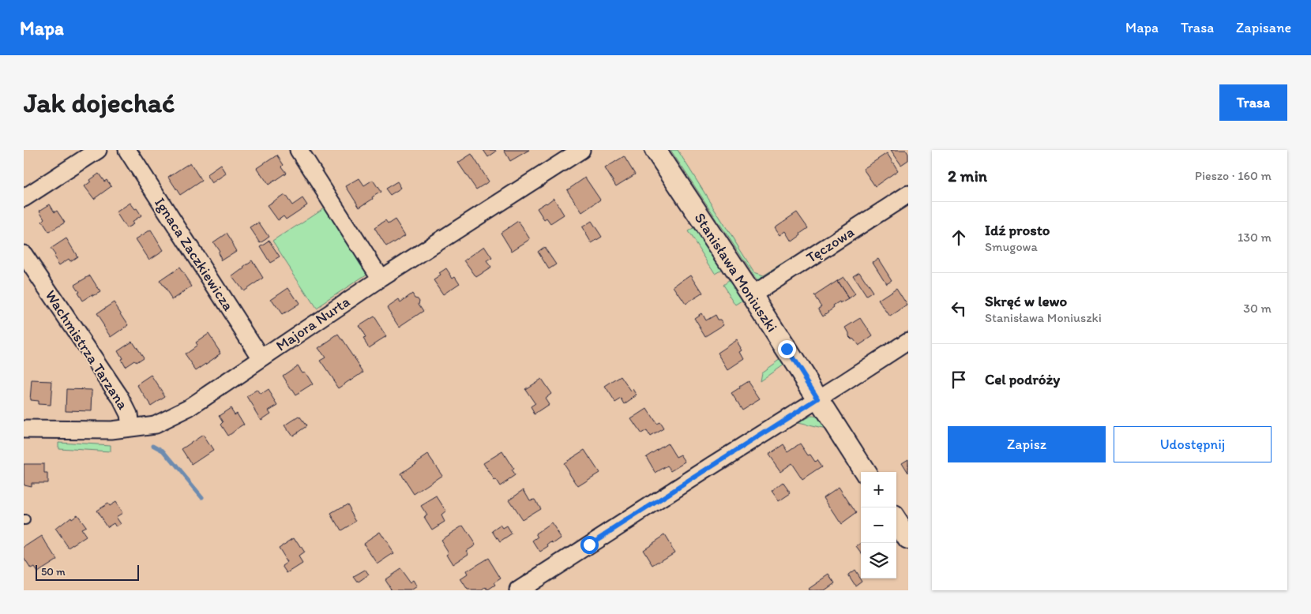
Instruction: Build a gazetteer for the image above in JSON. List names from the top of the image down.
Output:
{
  "streets": {
    "street": [
      "Tęczowa",
      "Ignaca Zaczkiewicza",
      "Stanisława Moniuszki",
      "Majora Nurta",
      "Wachmistrza Tarzana"
    ]
  },
  "crossings": [
    ["Tęczowa", "Stanisława Moniuszki"],
    ["Ignaca Zaczkiewicza", "Majora Nurta"],
    ["Majora Nurta", "Wachmistrza Tarzana"]
  ],
  "scale_bar": "50 m",
  "page": {
    "header": "Mapa",
    "nav": ["Mapa", "Trasa", "Zapisane"],
    "buttons": [
      "Trasa",
      ["Zapisz", "Udostępnij"]
    ],
    "title": "Jak dojechać",
    "heading": ["2 min", "Pieszo · 160 m"],
    "list": [
      ["Idź prosto", "Smugowa", "130 m"],
      ["Skręć w lewo", "Stanisława Moniuszki", "30 m"],
      "Cel podróży"
    ],
    "map_buttons": ["+", "−"],
    "scale": "50 m"
  }
}
